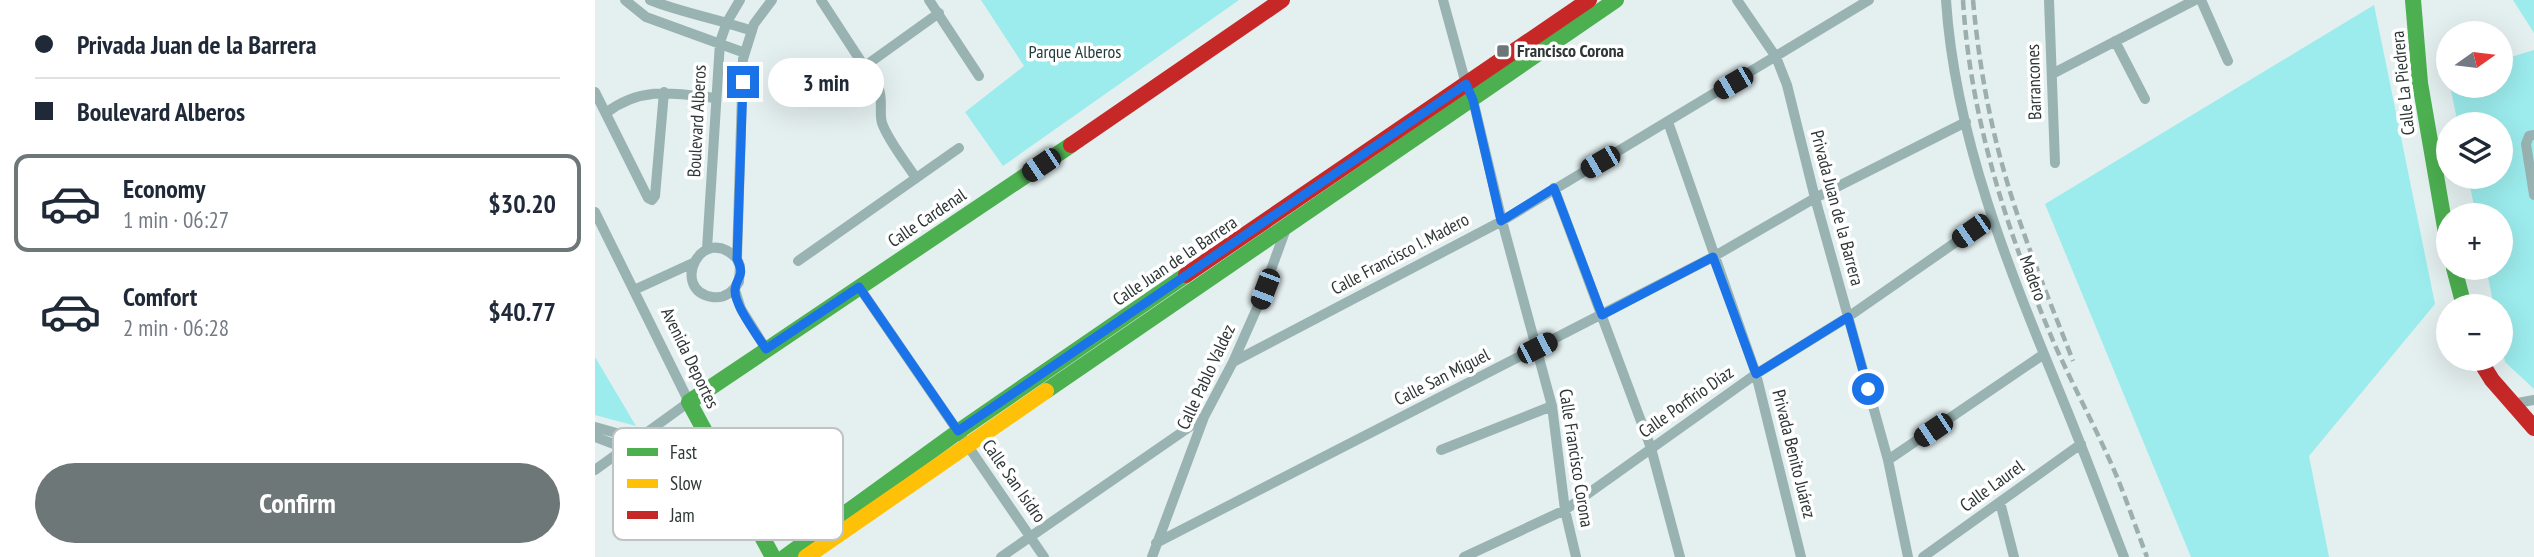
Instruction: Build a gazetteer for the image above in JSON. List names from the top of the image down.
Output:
{
  "streets": {
    "main road": [
      "Calle La Piedrera",
      "Calle Cardenal",
      "Calle Juan de la Barrera",
      "Avenida Deportes"
    ],
    "street": [
      "Barrancones",
      "Boulevard Alberos",
      "Privada Juan de la Barrera",
      "Calle Francisco I. Madero",
      "Madero",
      "Calle Pablo Valdez",
      "Calle San Miguel",
      "Calle Porfirio Díaz",
      "Privada Benito Juárez",
      "Calle Francisco Corona",
      "Calle San Isidro",
      "Calle Laurel"
    ]
  },
  "crossings": [
    ["Privada Juan de la Barrera", "Calle Francisco I. Madero"],
    ["Privada Juan de la Barrera", "Calle San Miguel"],
    ["Privada Juan de la Barrera", "Calle Porfirio Díaz"],
    ["Calle Cardenal", "Avenida Deportes"],
    ["Calle Cardenal", "Calle San Isidro"],
    ["Calle Francisco I. Madero", "Calle Pablo Valdez"],
    ["Calle Francisco I. Madero", "Privada Benito Juárez"],
    ["Calle Francisco I. Madero", "Calle Francisco Corona"],
    ["Calle Juan de la Barrera", "Calle Pablo Valdez"],
    ["Calle Juan de la Barrera", "Calle Francisco Corona"],
    ["Calle Juan de la Barrera", "Calle San Isidro"],
    ["Madero", "Calle San Miguel"],
    ["Madero", "Calle Porfirio Díaz"],
    ["Madero", "Calle Laurel"],
    ["Calle Pablo Valdez", "Calle San Miguel"],
    ["Calle San Miguel", "Privada Benito Juárez"],
    ["Calle San Miguel", "Calle Francisco Corona"],
    ["Calle Porfirio Díaz", "Privada Benito Juárez"],
    ["Calle Porfirio Díaz", "Calle Francisco Corona"]
  ],
  "parks": ["Parque Alberos"],
  "places": {
    "transit": ["Francisco Corona"]
  },
  "legend": ["Fast", "Slow", "Jam"],
  "north": "right",
  "page": {
    "banner": ["Privada Juan de la Barrera", "Boulevard Alberos"],
    "map_buttons": ["+", "−"],
    "bubble": "3 min",
    "list": [
      {
        "name": "Economy",
        "note": "1 min · 06:27",
        "value": "$30.20"
      },
      {
        "name": "Comfort",
        "note": "2 min · 06:28",
        "value": "$40.77"
      }
    ],
    "buttons": "Confirm"
  }
}
